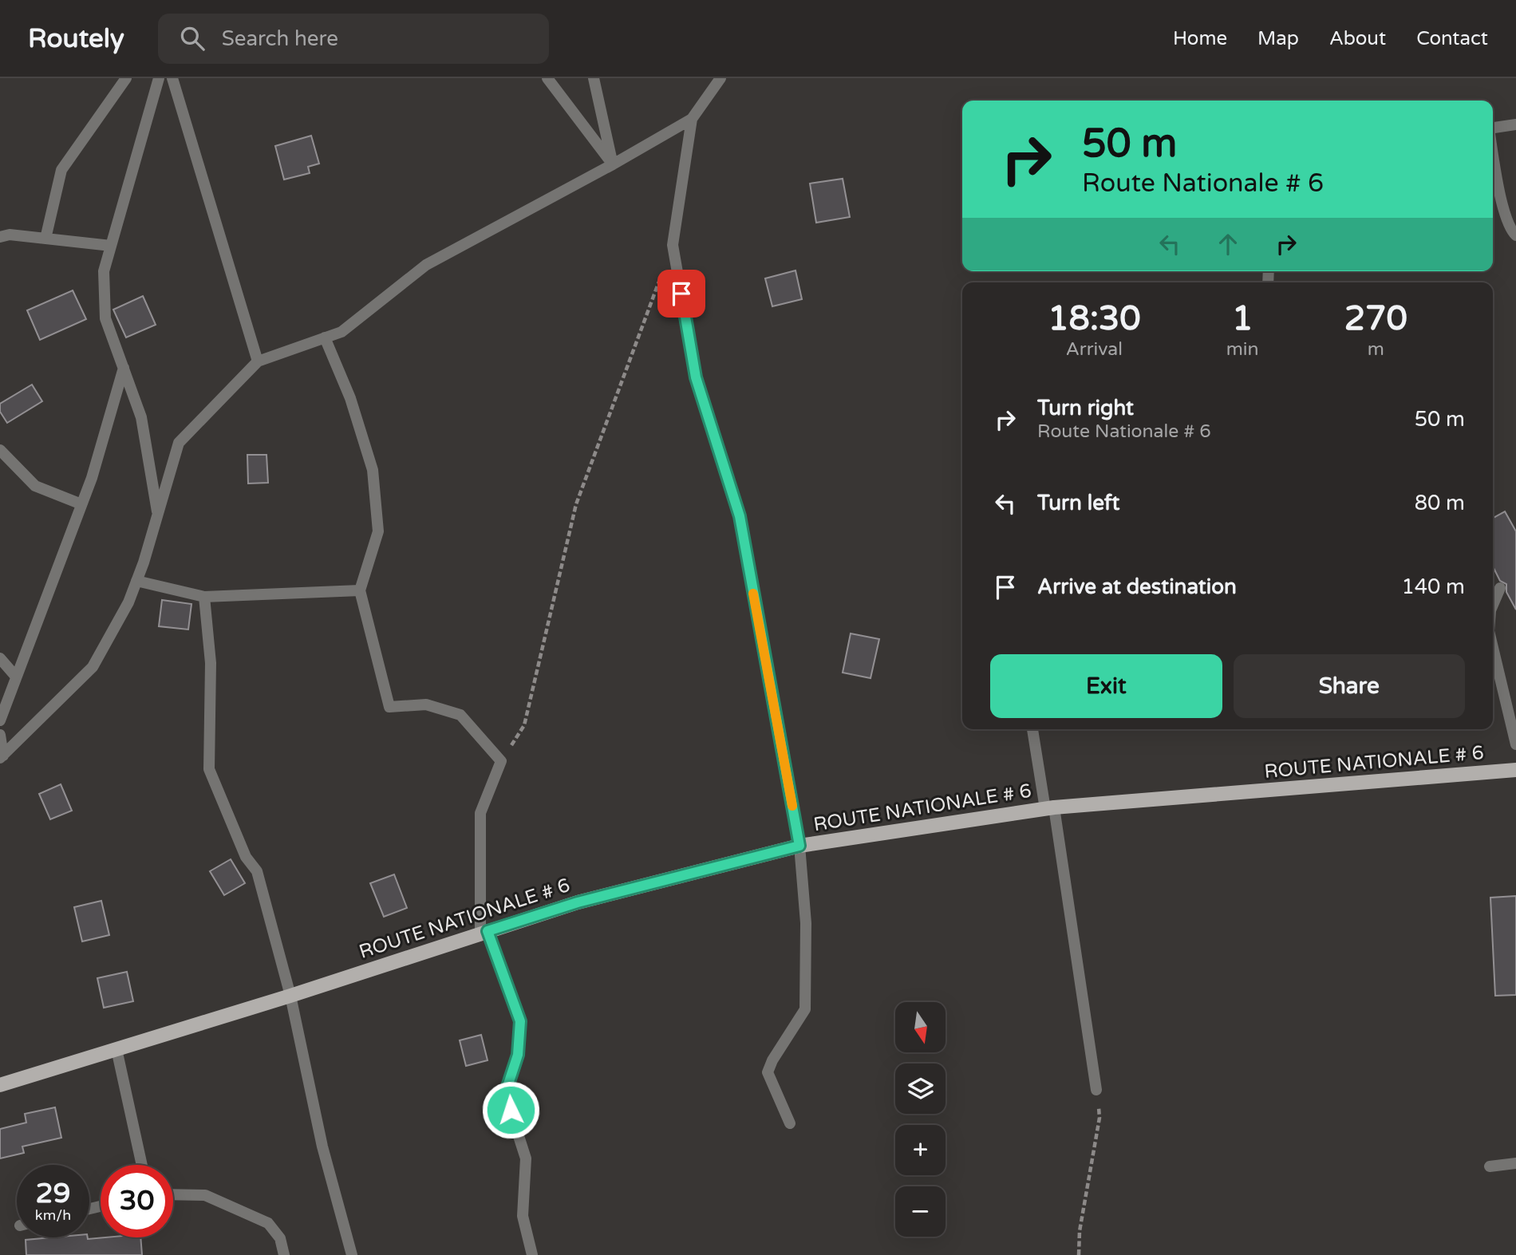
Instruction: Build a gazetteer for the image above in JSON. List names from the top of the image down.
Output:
{
  "streets": {
    "main road": ["ROUTE NATIONALE # 6"]
  },
  "north": "bottom",
  "page": {
    "header": "Routely",
    "search": "Search here",
    "nav": [
      "Home",
      "Map",
      "About",
      "Contact"
    ],
    "turn": ["50 m", "Route Nationale # 6"],
    "eta": [
      "18:30",
      "Arrival",
      "1",
      "min",
      "270",
      "m"
    ],
    "list": [
      {
        "name": "Turn right",
        "note": "Route Nationale # 6",
        "value": "50 m"
      },
      {
        "name": "Turn left",
        "value": "80 m"
      },
      {
        "name": "Arrive at destination",
        "value": "140 m"
      }
    ],
    "buttons": ["Exit", "Share"],
    "map_buttons": ["+", "−"],
    "speed": "29 km/h",
    "limit": "30"
  }
}
